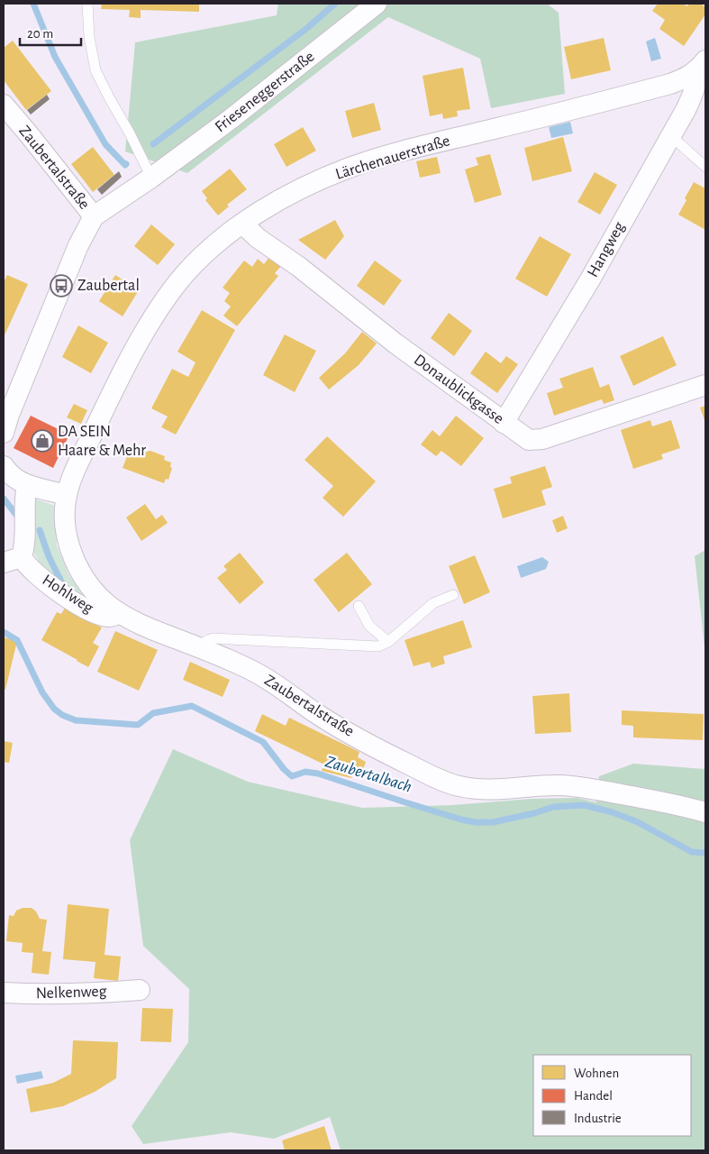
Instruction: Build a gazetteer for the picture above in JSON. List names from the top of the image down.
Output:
{
  "streets": {
    "street": [
      "Frieseneggerstraße",
      "Lärchenauerstraße",
      "Zaubertalstraße",
      "Hangweg",
      "Donaublickgasse",
      "Hohlweg",
      "Nelkenweg"
    ]
  },
  "crossings": [
    ["Frieseneggerstraße", "Zaubertalstraße"],
    ["Lärchenauerstraße", "Zaubertalstraße"],
    ["Lärchenauerstraße", "Hangweg"],
    ["Lärchenauerstraße", "Donaublickgasse"],
    ["Zaubertalstraße", "Hohlweg"],
    ["Hangweg", "Donaublickgasse"]
  ],
  "water": ["Zaubertalbach"],
  "places": {
    "bus stop": ["Zaubertal"],
    "shop": ["DA SEIN Haare & Mehr"]
  },
  "legend": ["Wohnen", "Handel", "Industrie"],
  "scale_bar": "20 m"
}
